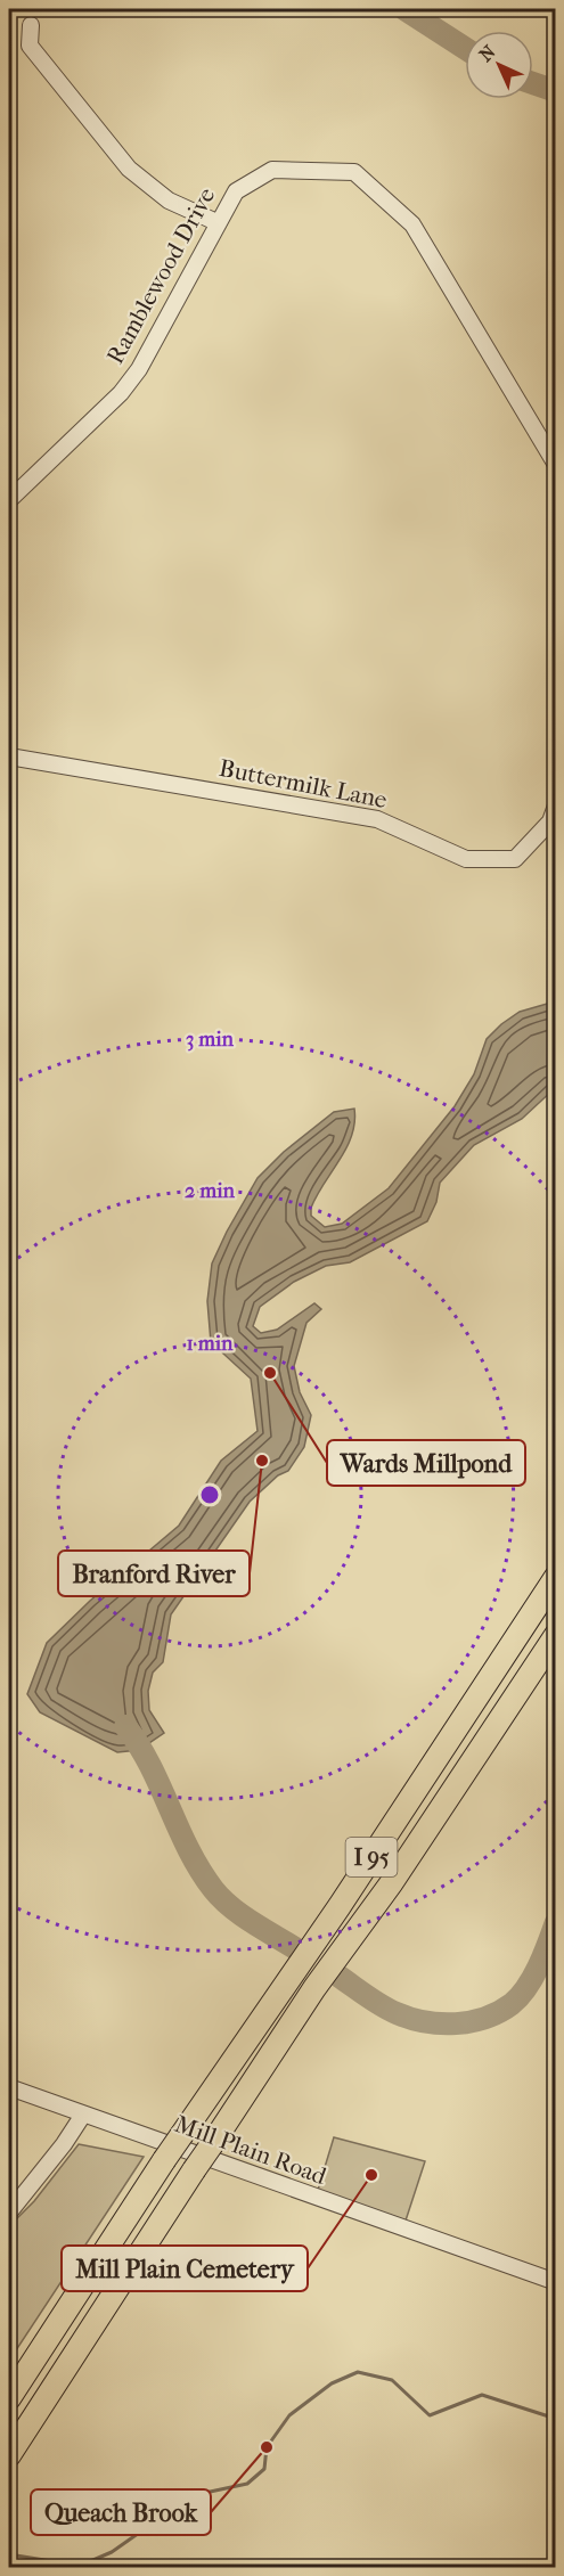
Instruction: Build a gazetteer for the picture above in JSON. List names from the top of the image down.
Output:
{
  "streets": {
    "highway": ["I 95"],
    "street": ["Ramblewood Drive", "Buttermilk Lane", "Mill Plain Road"]
  },
  "places": [
    "Wards Millpond",
    "Branford River",
    "Mill Plain Cemetery",
    "Queach Brook"
  ],
  "north": "top left",
  "rings": ["3 min", "2 min", "1 min"]
}
